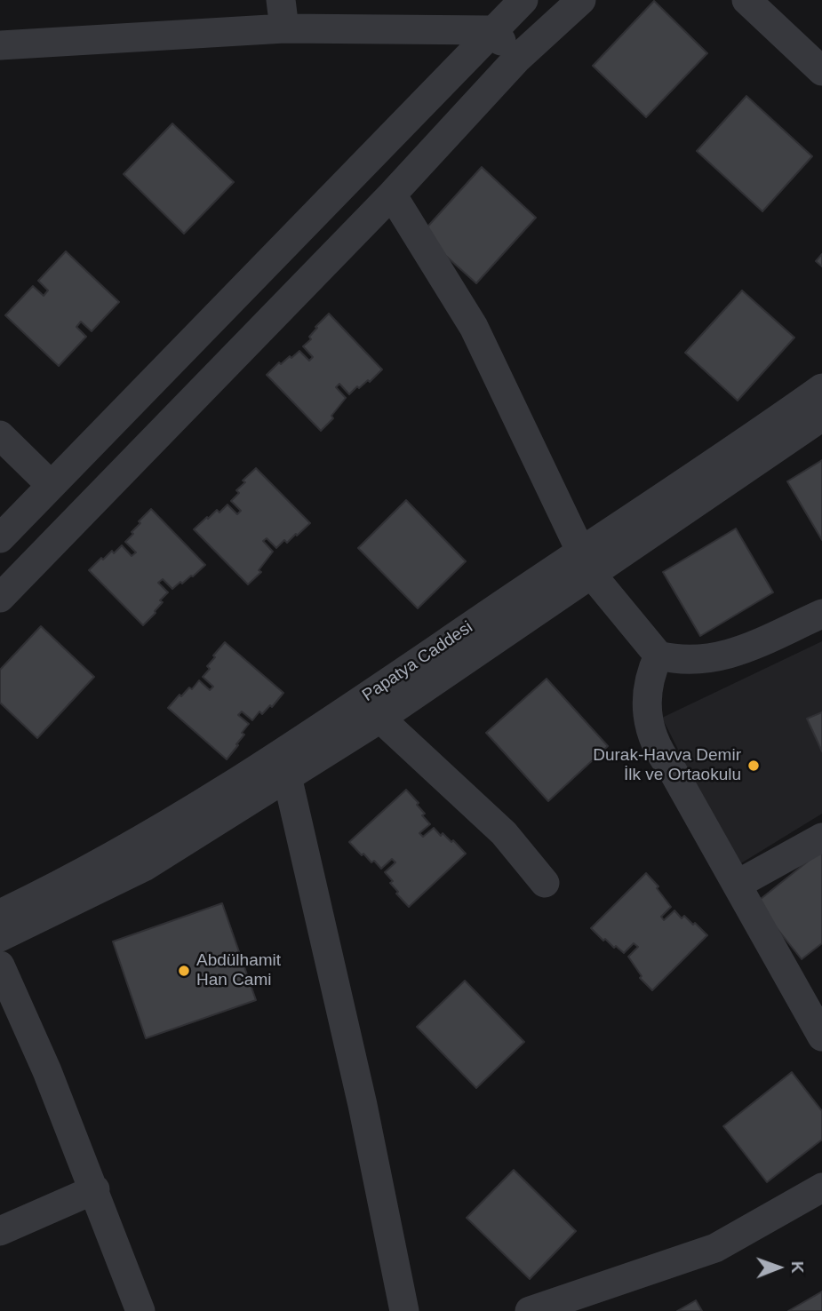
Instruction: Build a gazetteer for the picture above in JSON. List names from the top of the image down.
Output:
{
  "streets": {
    "street": ["Papatya Caddesi"]
  },
  "places": ["Durak-Havva Demir İlk ve Ortaokulu", "Abdülhamit Han Cami"],
  "north": "right"
}
